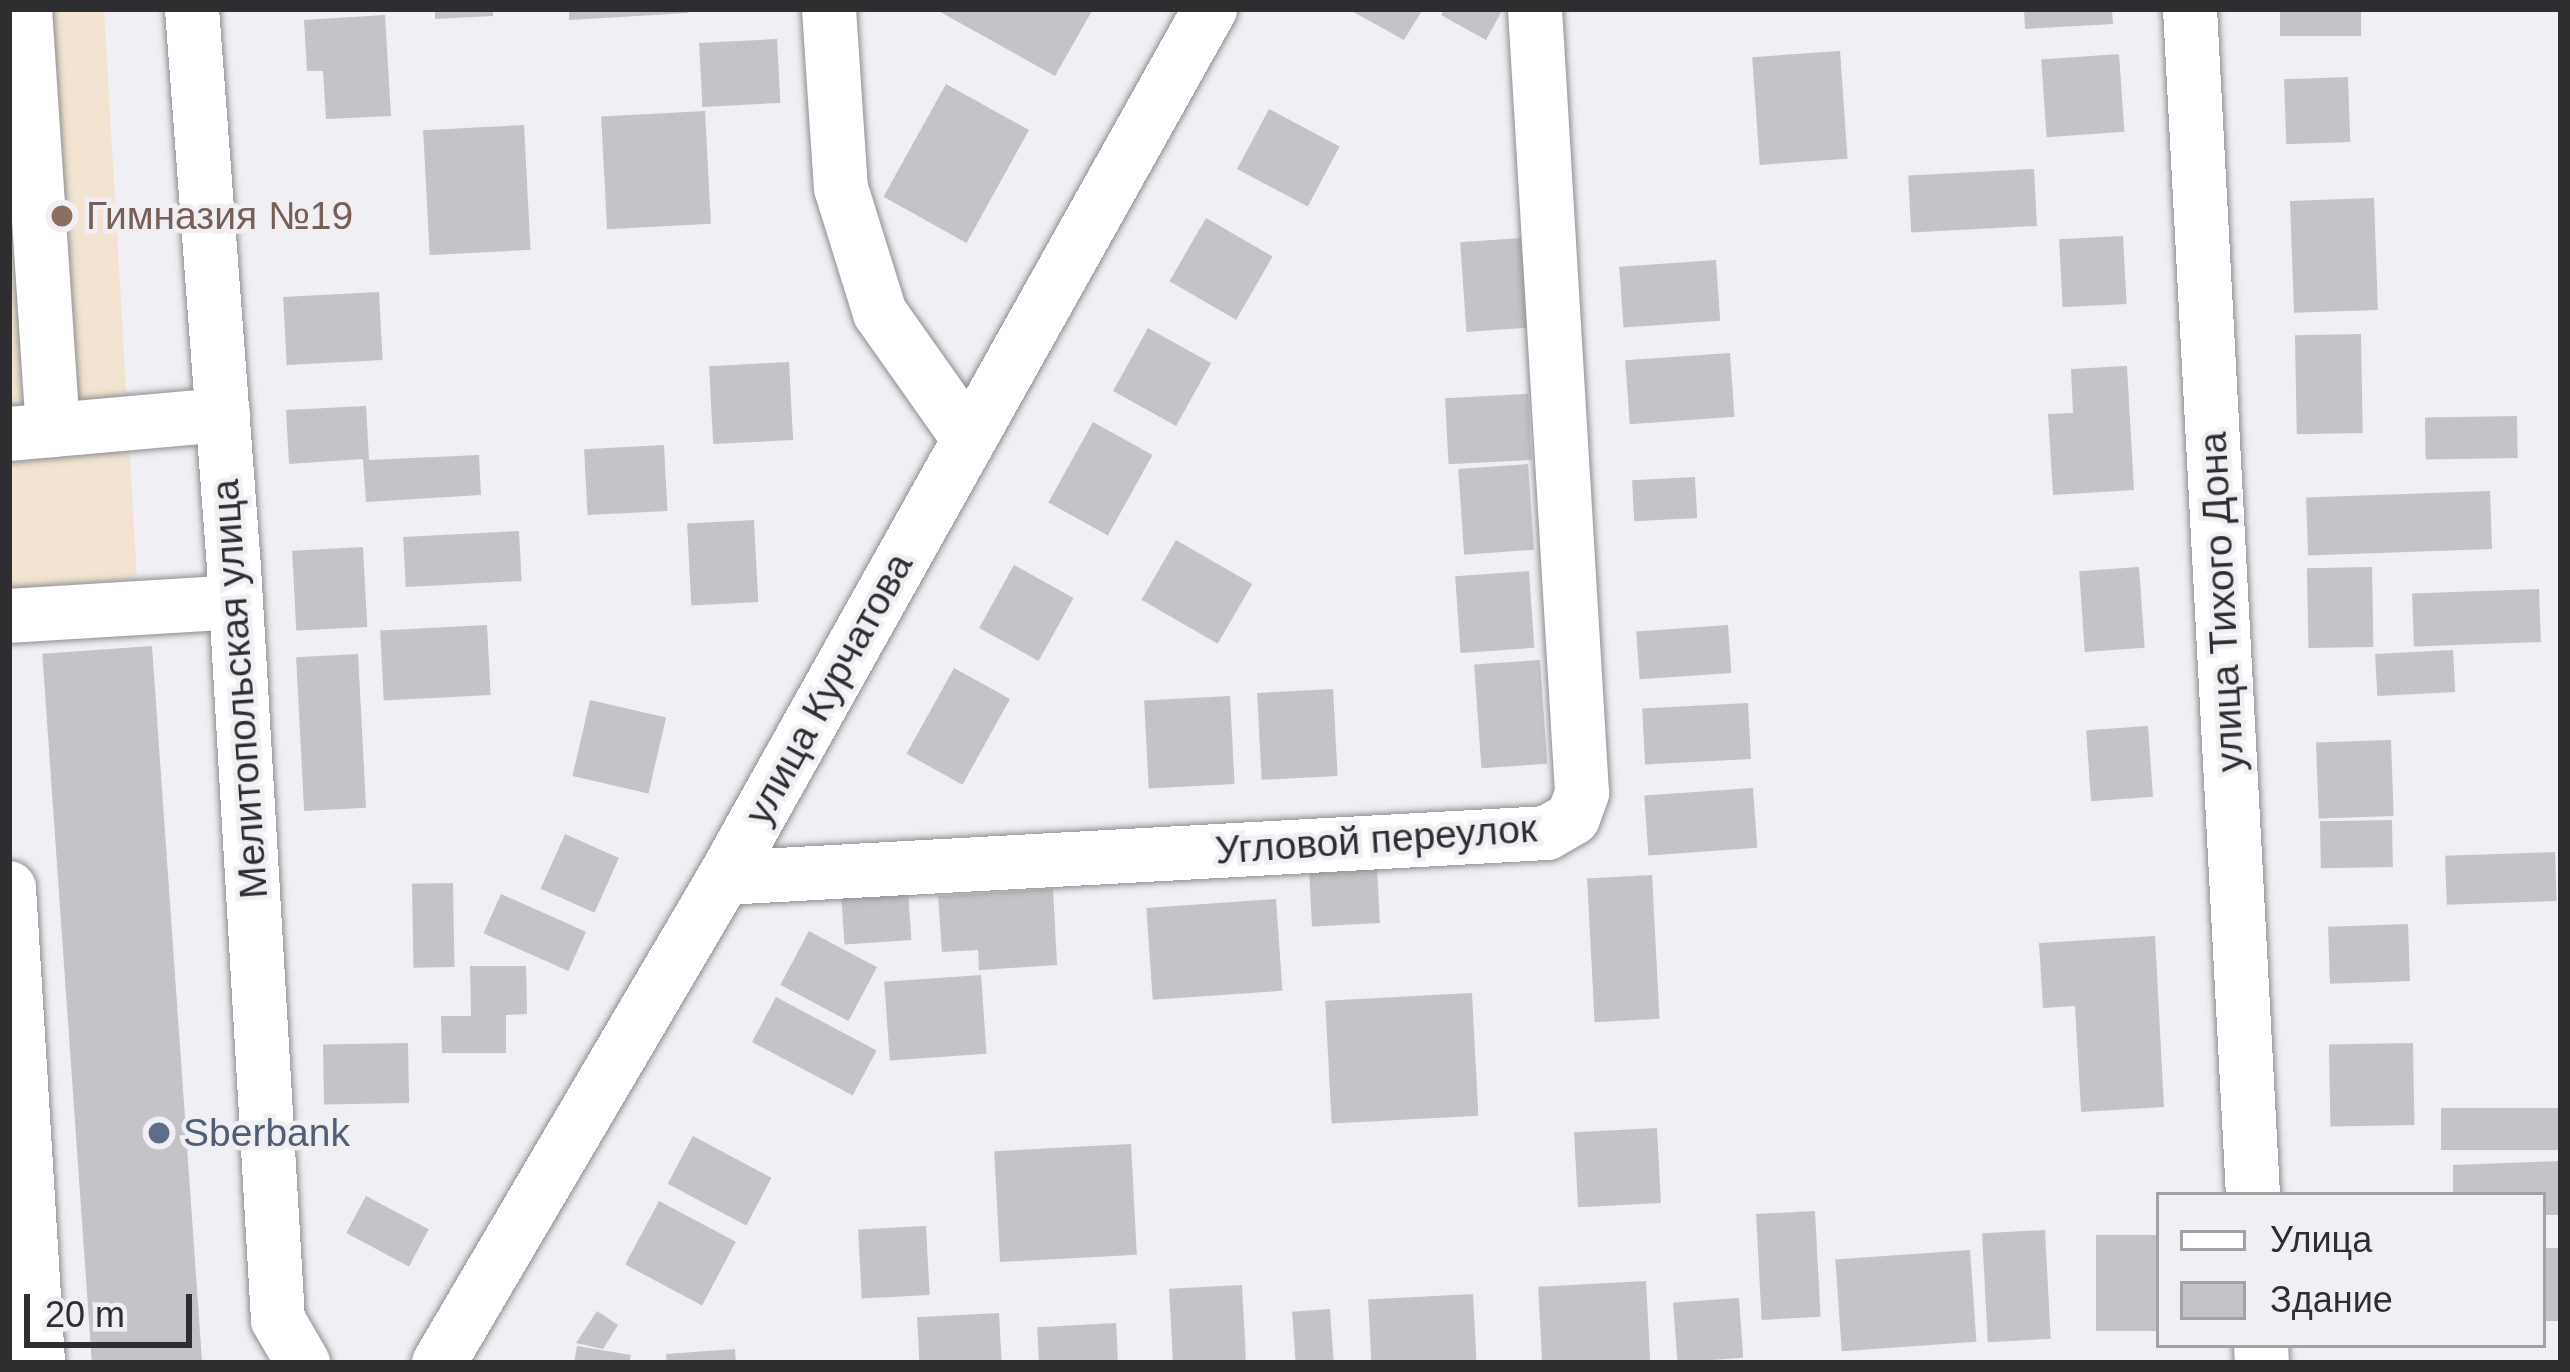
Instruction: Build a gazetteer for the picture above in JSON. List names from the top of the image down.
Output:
{
  "streets": {
    "street": [
      "улица Тихого Дона",
      "Мелитопольская улица",
      "улица Курчатова",
      "Угловой переулок"
    ]
  },
  "crossings": [
    ["улица Курчатова", "Угловой переулок"]
  ],
  "places": ["Гимназия №19", "Sberbank"],
  "legend": ["Улица", "Здание"],
  "scale_bar": "20 m"
}
